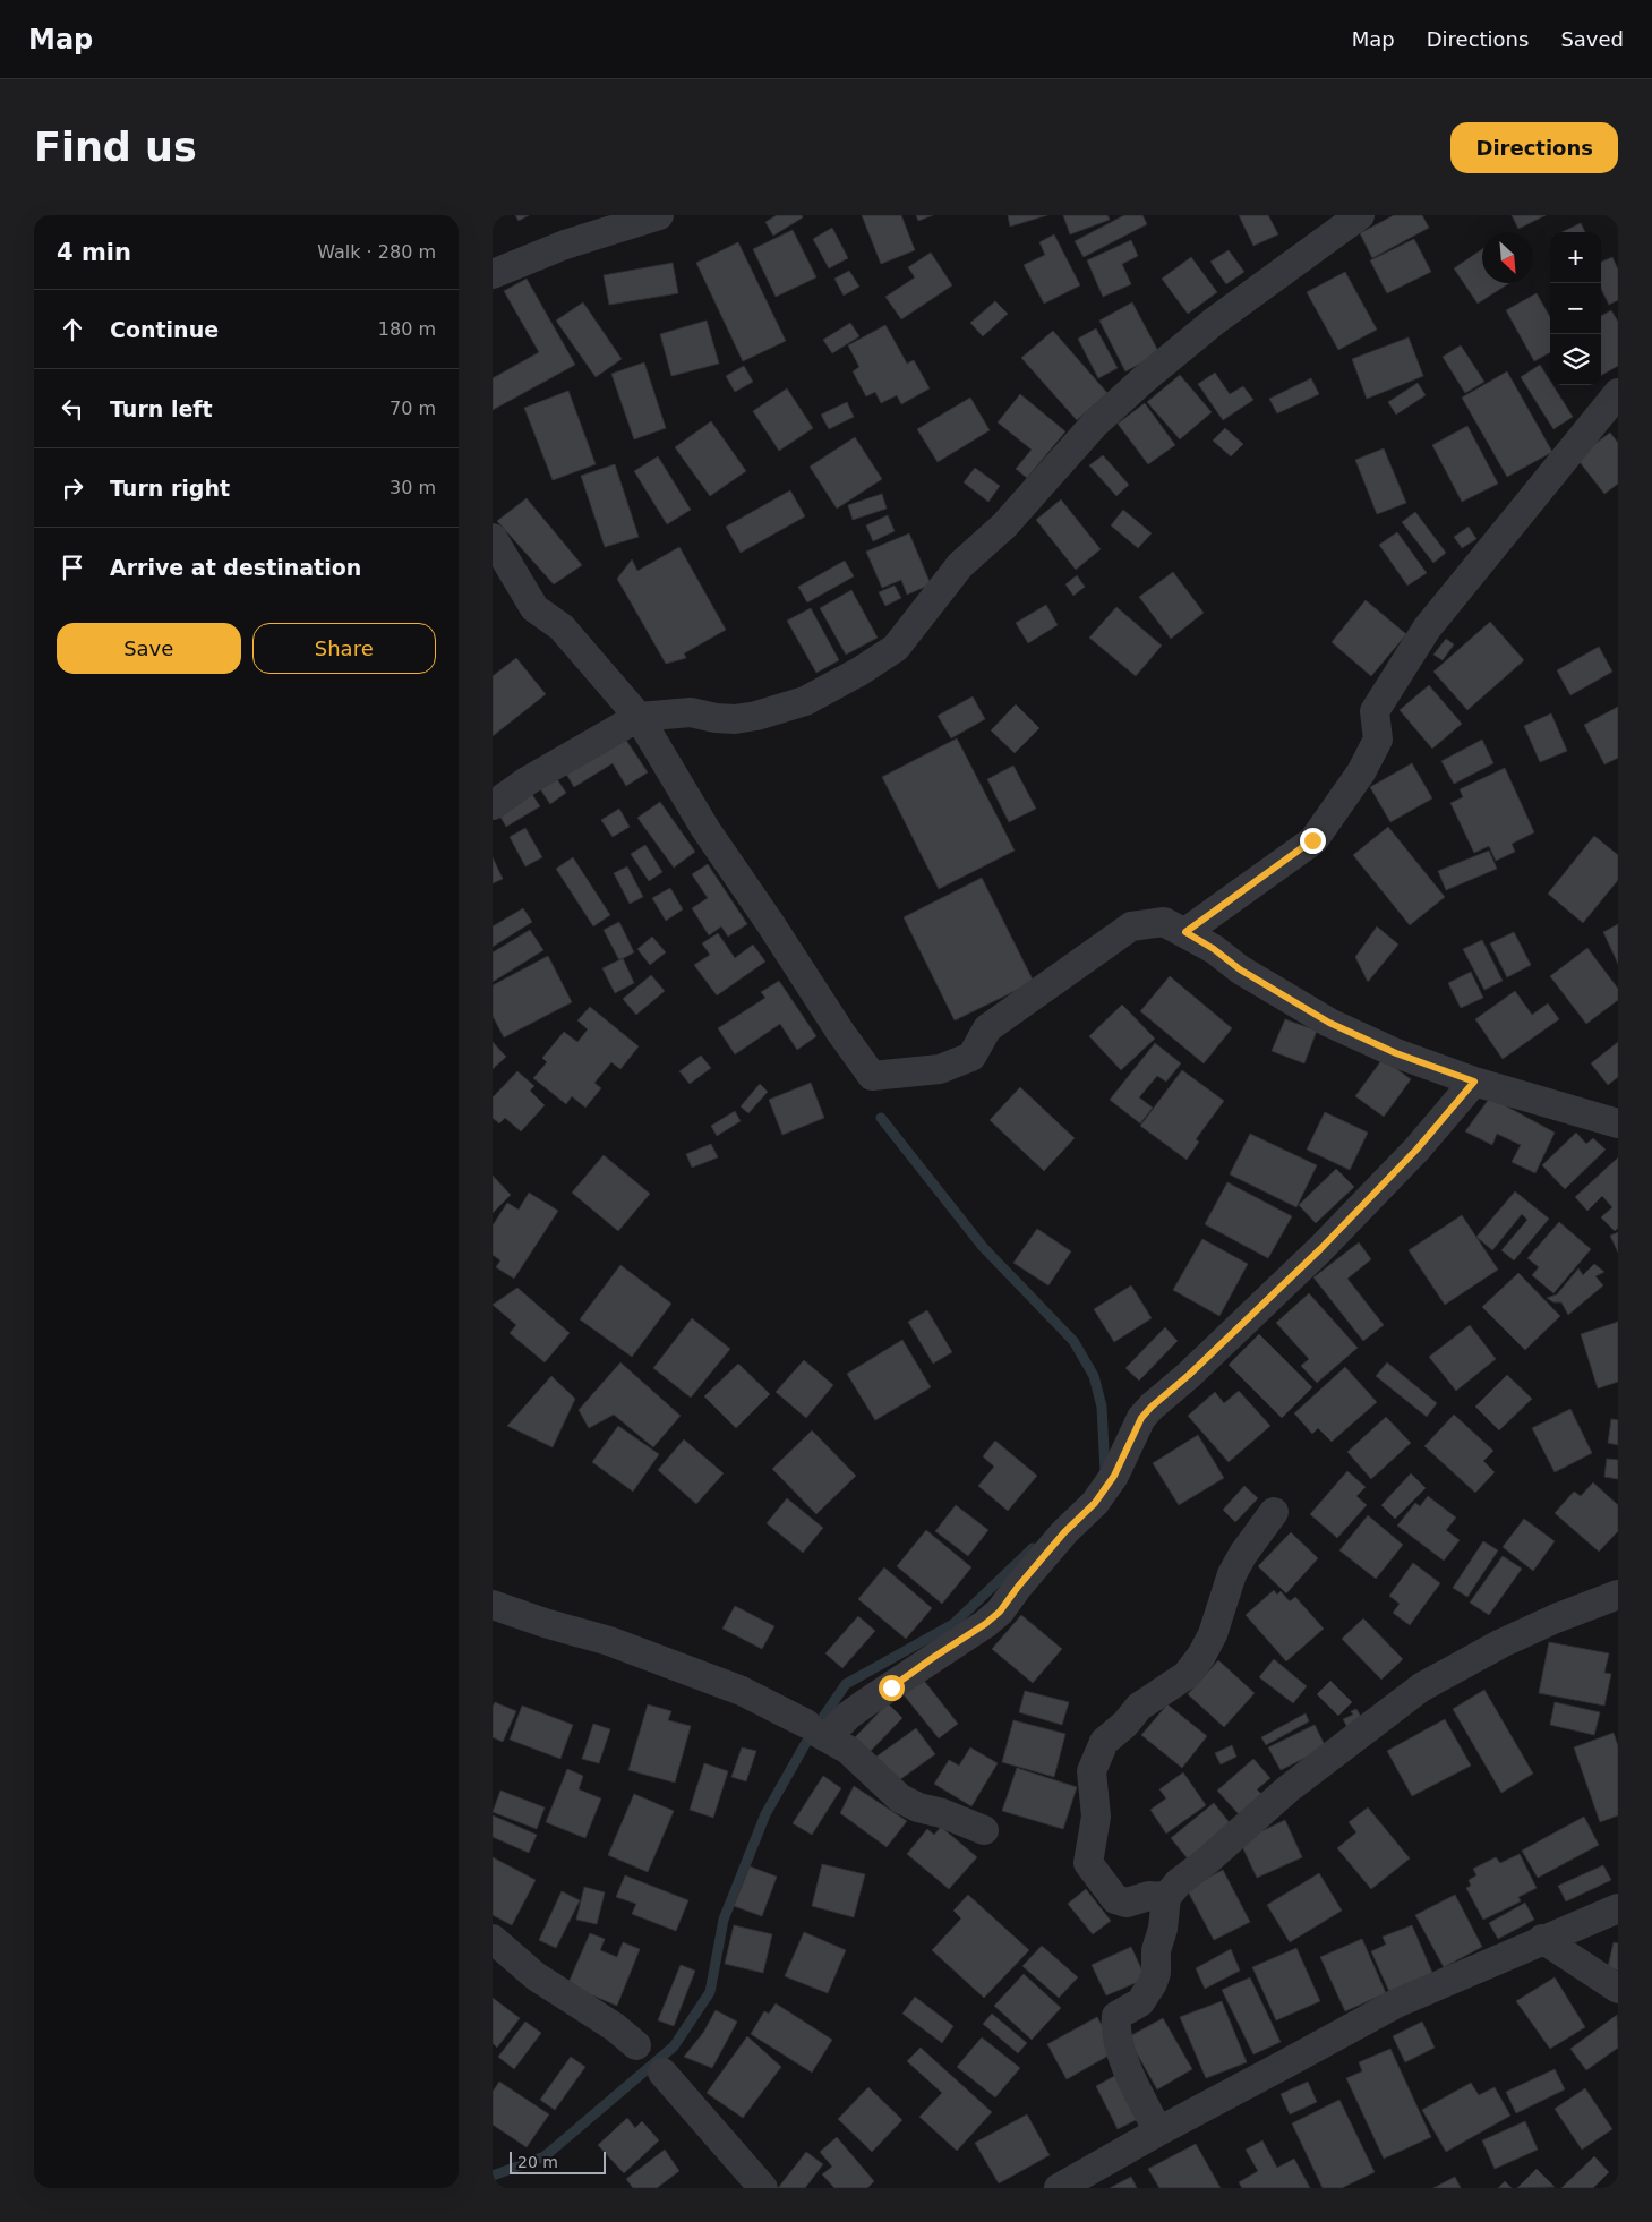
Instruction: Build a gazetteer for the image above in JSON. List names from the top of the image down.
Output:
{
  "scale_bar": "20 m",
  "north": "bottom right",
  "page": {
    "header": "Map",
    "nav": ["Map", "Directions", "Saved"],
    "buttons": [
      "Directions",
      ["Save", "Share"]
    ],
    "title": "Find us",
    "heading": ["4 min", "Walk · 280 m"],
    "map_buttons": ["+", "−"],
    "list": [
      ["Continue", "180 m"],
      ["Turn left", "70 m"],
      ["Turn right", "30 m"],
      "Arrive at destination"
    ],
    "scale": "20 m"
  }
}
